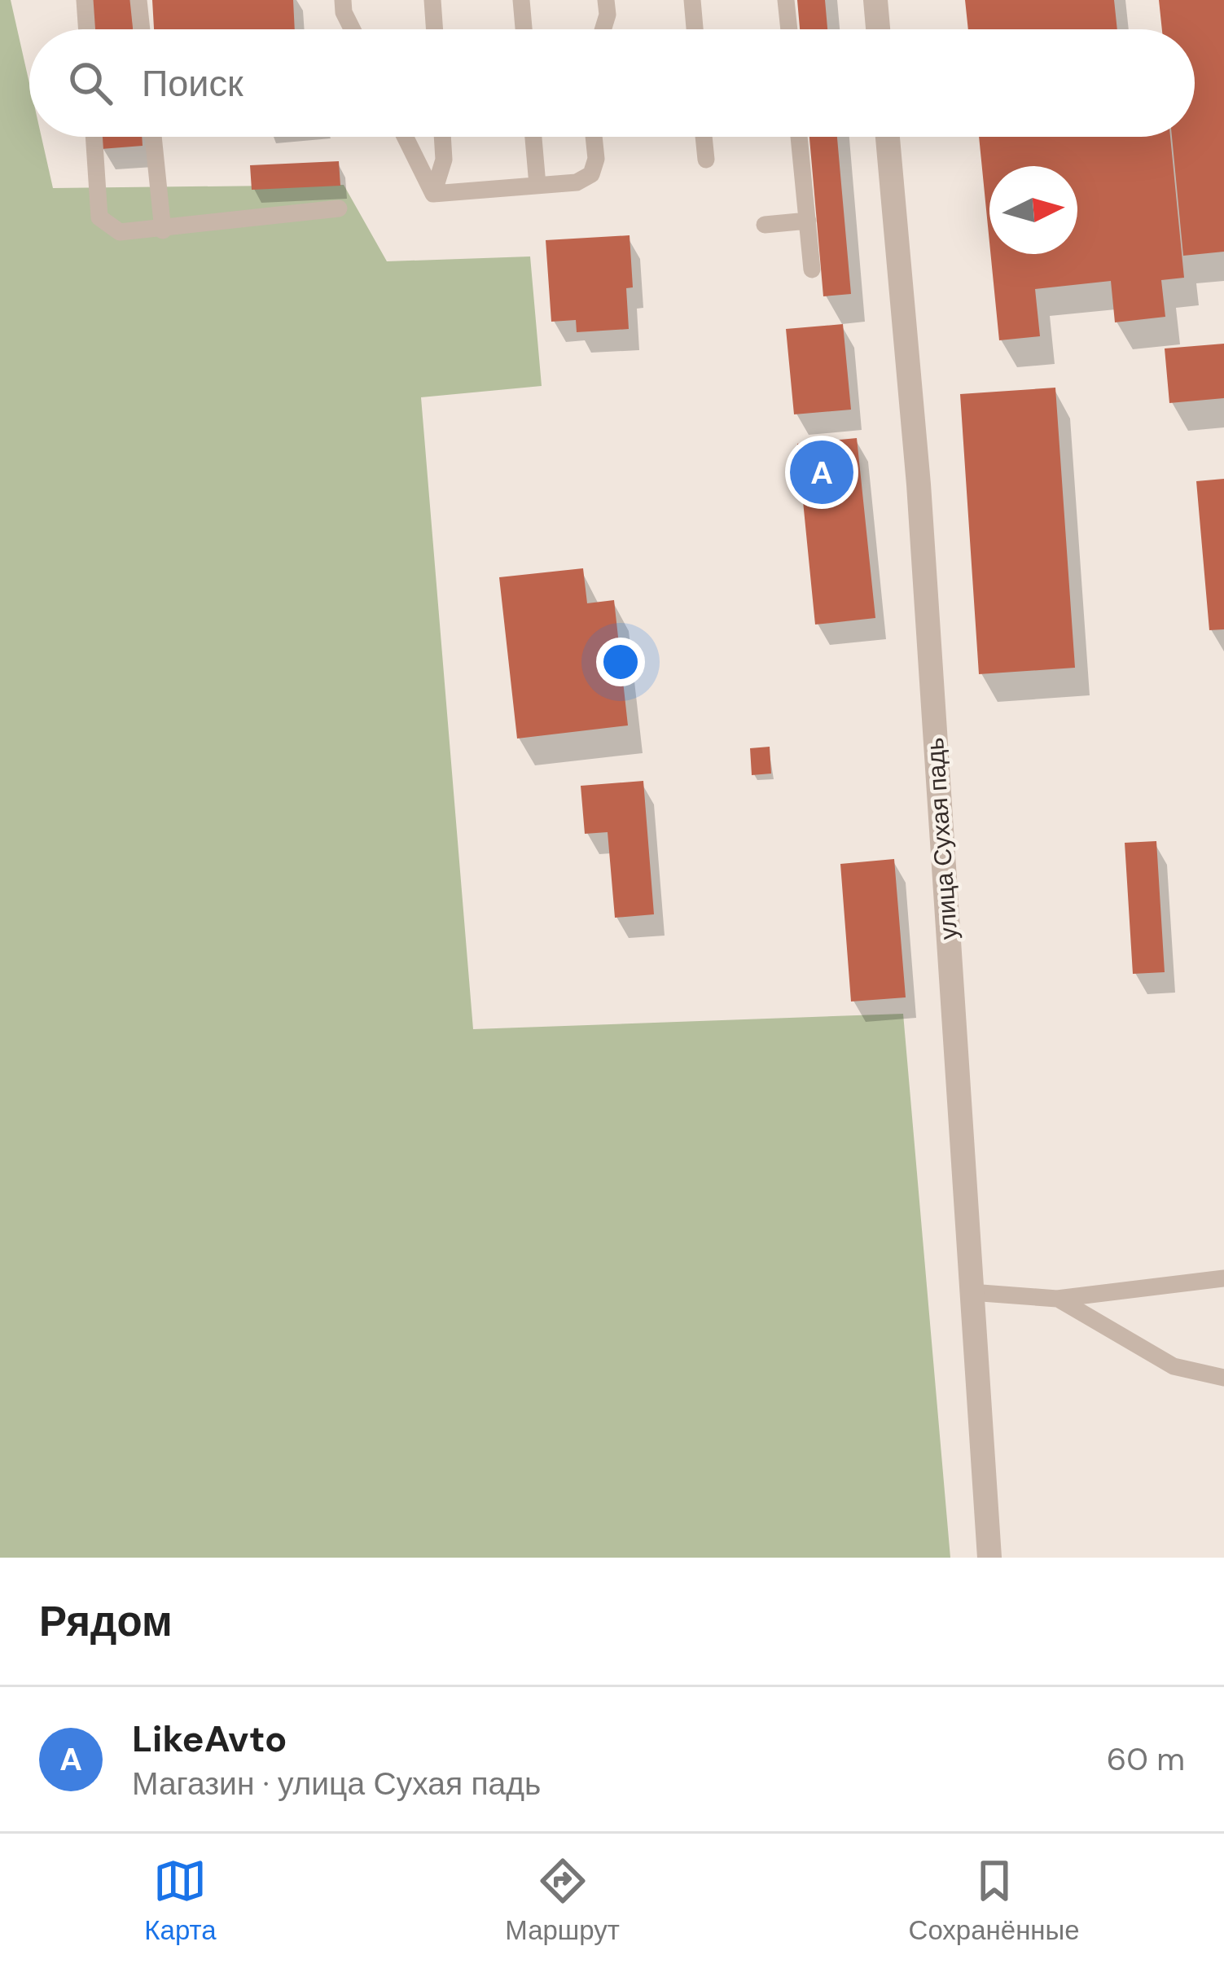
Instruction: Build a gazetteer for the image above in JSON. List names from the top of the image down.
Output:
{
  "streets": {
    "street": ["улица Сухая падь"]
  },
  "north": "right",
  "page": {
    "search": "Поиск",
    "pins": "A",
    "heading": "Рядом",
    "list": [
      {
        "mark": "A",
        "name": "LikeAvto",
        "note": "Магазин · улица Сухая падь",
        "value": "60 m"
      }
    ],
    "nav": ["Карта", "Маршрут", "Сохранённые"]
  }
}
